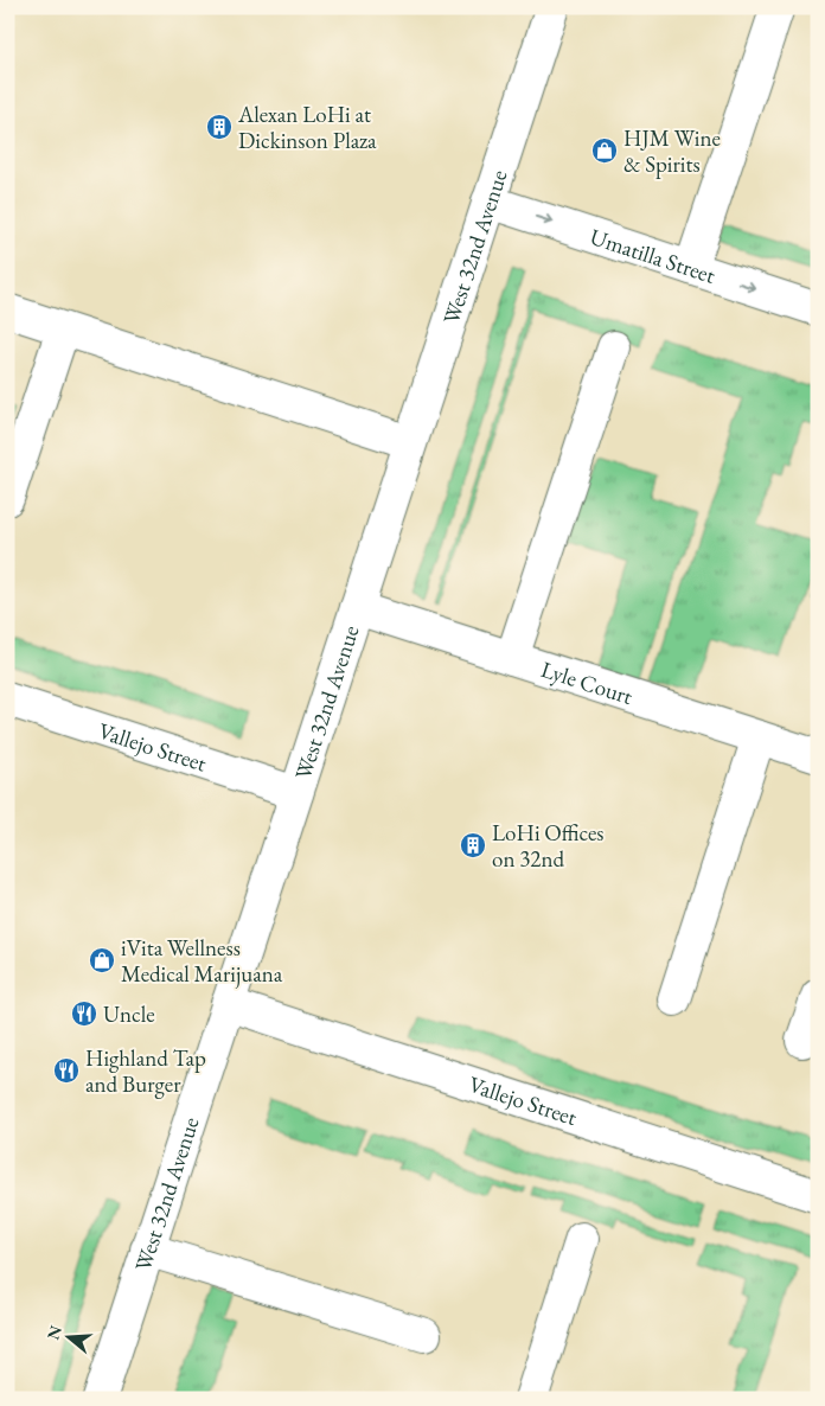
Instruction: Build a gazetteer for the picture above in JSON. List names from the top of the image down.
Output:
{
  "streets": {
    "street": [
      "West 32nd Avenue",
      "Umatilla Street",
      "Lyle Court",
      "Vallejo Street"
    ]
  },
  "crossings": [
    ["West 32nd Avenue", "Umatilla Street"],
    ["West 32nd Avenue", "Lyle Court"],
    ["West 32nd Avenue", "Vallejo Street"]
  ],
  "one_way": ["Umatilla Street"],
  "places": {
    "building": ["Alexan LoHi at Dickinson Plaza", "LoHi Offices on 32nd"],
    "shop": ["HJM Wine & Spirits", "iVita Wellness Medical Marijuana"],
    "restaurant": ["Uncle", "Highland Tap and Burger"]
  },
  "north": "left"
}
